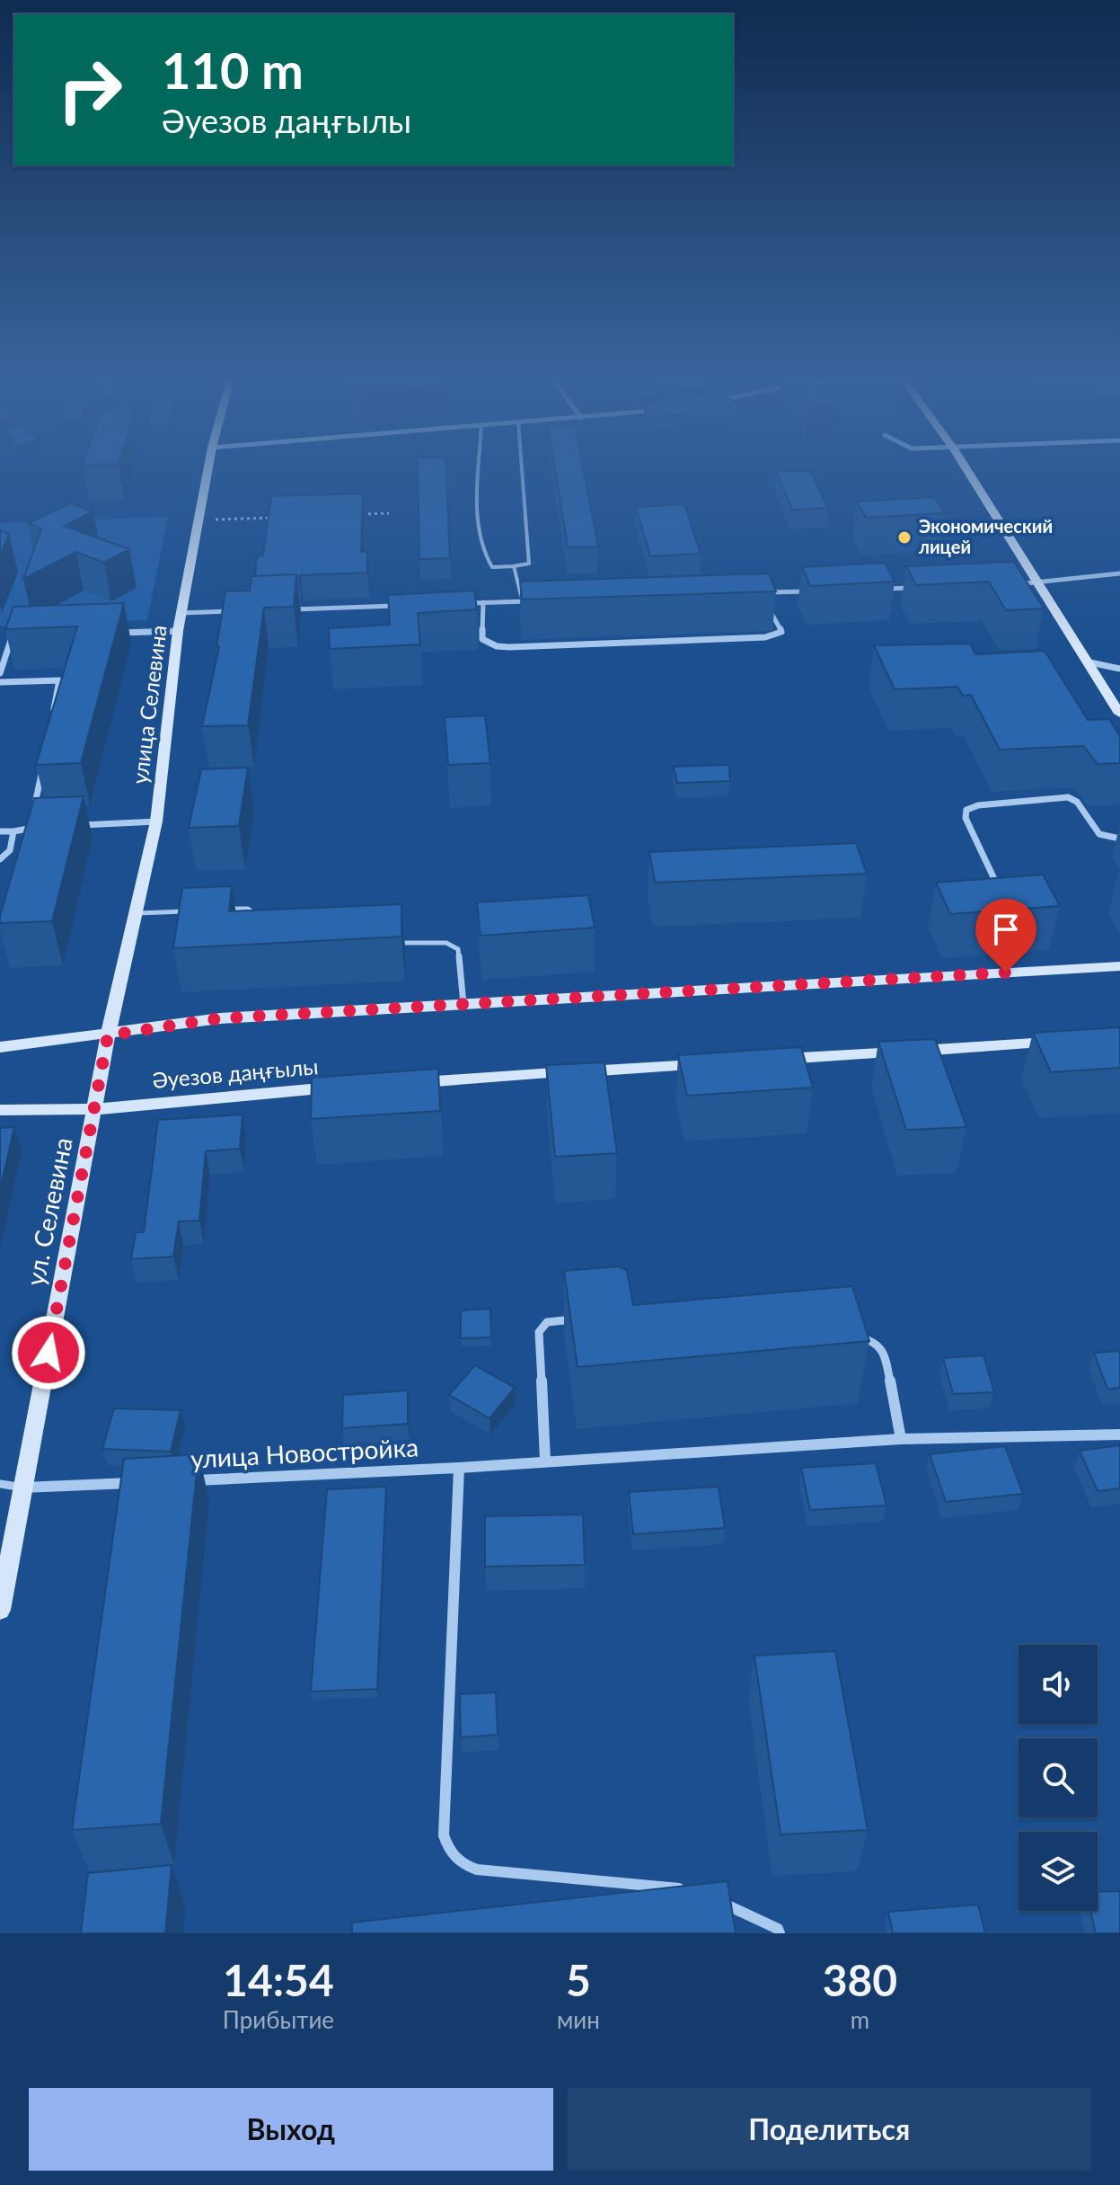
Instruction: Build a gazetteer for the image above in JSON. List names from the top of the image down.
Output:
{
  "streets": {
    "street": [
      "улица Селевина",
      "Әуезов даңғылы",
      "ул. Селевина",
      "улица Новостройка"
    ]
  },
  "crossings": [
    ["улица Селевина", "ул. Селевина"],
    ["Әуезов даңғылы", "ул. Селевина"]
  ],
  "places": ["Экономический лицей"],
  "page": {
    "turn": ["110 m", "Әуезов даңғылы"],
    "eta": [
      "14:54",
      "Прибытие",
      "5",
      "мин",
      "380",
      "m"
    ],
    "buttons": ["Выход", "Поделиться"]
  }
}
